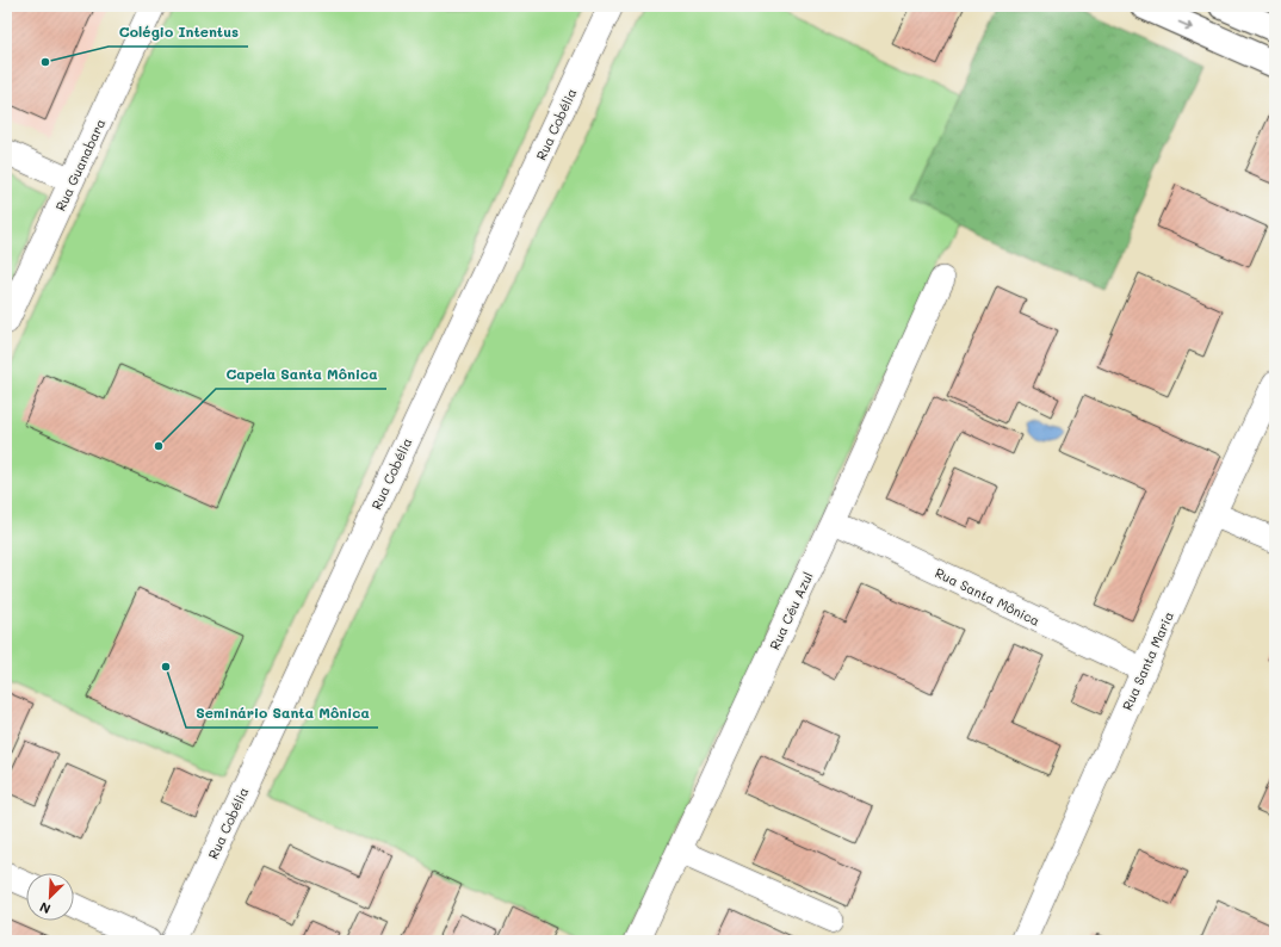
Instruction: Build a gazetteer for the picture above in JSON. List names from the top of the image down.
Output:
{
  "streets": {
    "street": [
      "Rua Cobélia",
      "Rua Guanabara",
      "Rua Santa Mônica",
      "Rua Céu Azul",
      "Rua Santa Maria"
    ]
  },
  "crossings": [
    ["Rua Santa Mônica", "Rua Céu Azul"],
    ["Rua Santa Mônica", "Rua Santa Maria"]
  ],
  "places": ["Colégio Intentus", "Capela Santa Mônica", "Seminário Santa Mônica"],
  "north": "bottom left"
}
